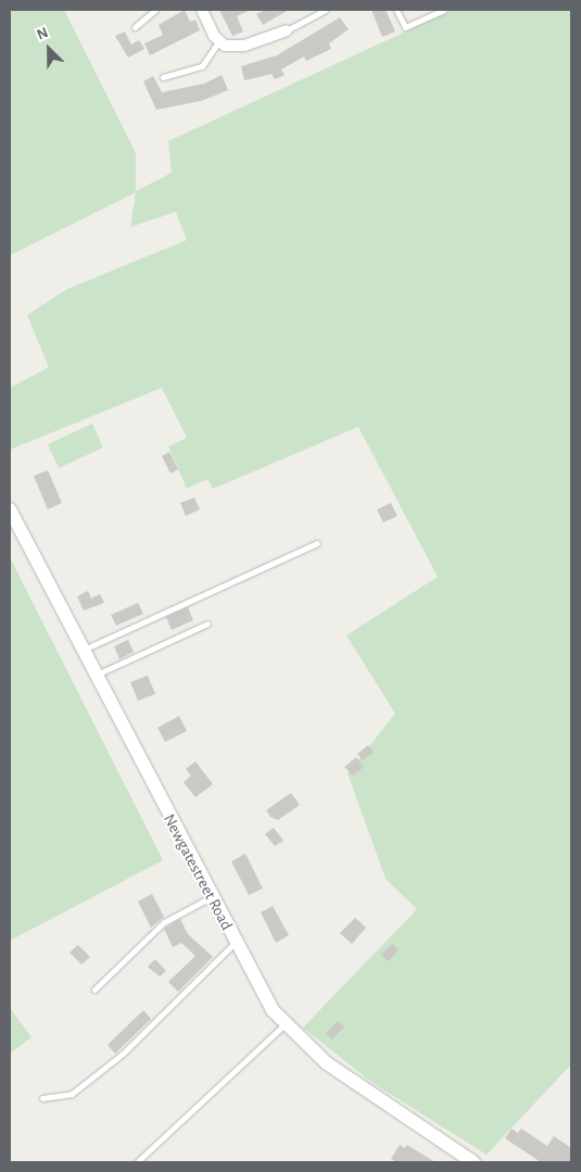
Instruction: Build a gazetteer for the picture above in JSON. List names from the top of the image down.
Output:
{
  "streets": {
    "street": ["Newgatestreet Road"]
  },
  "north": "top left"
}
